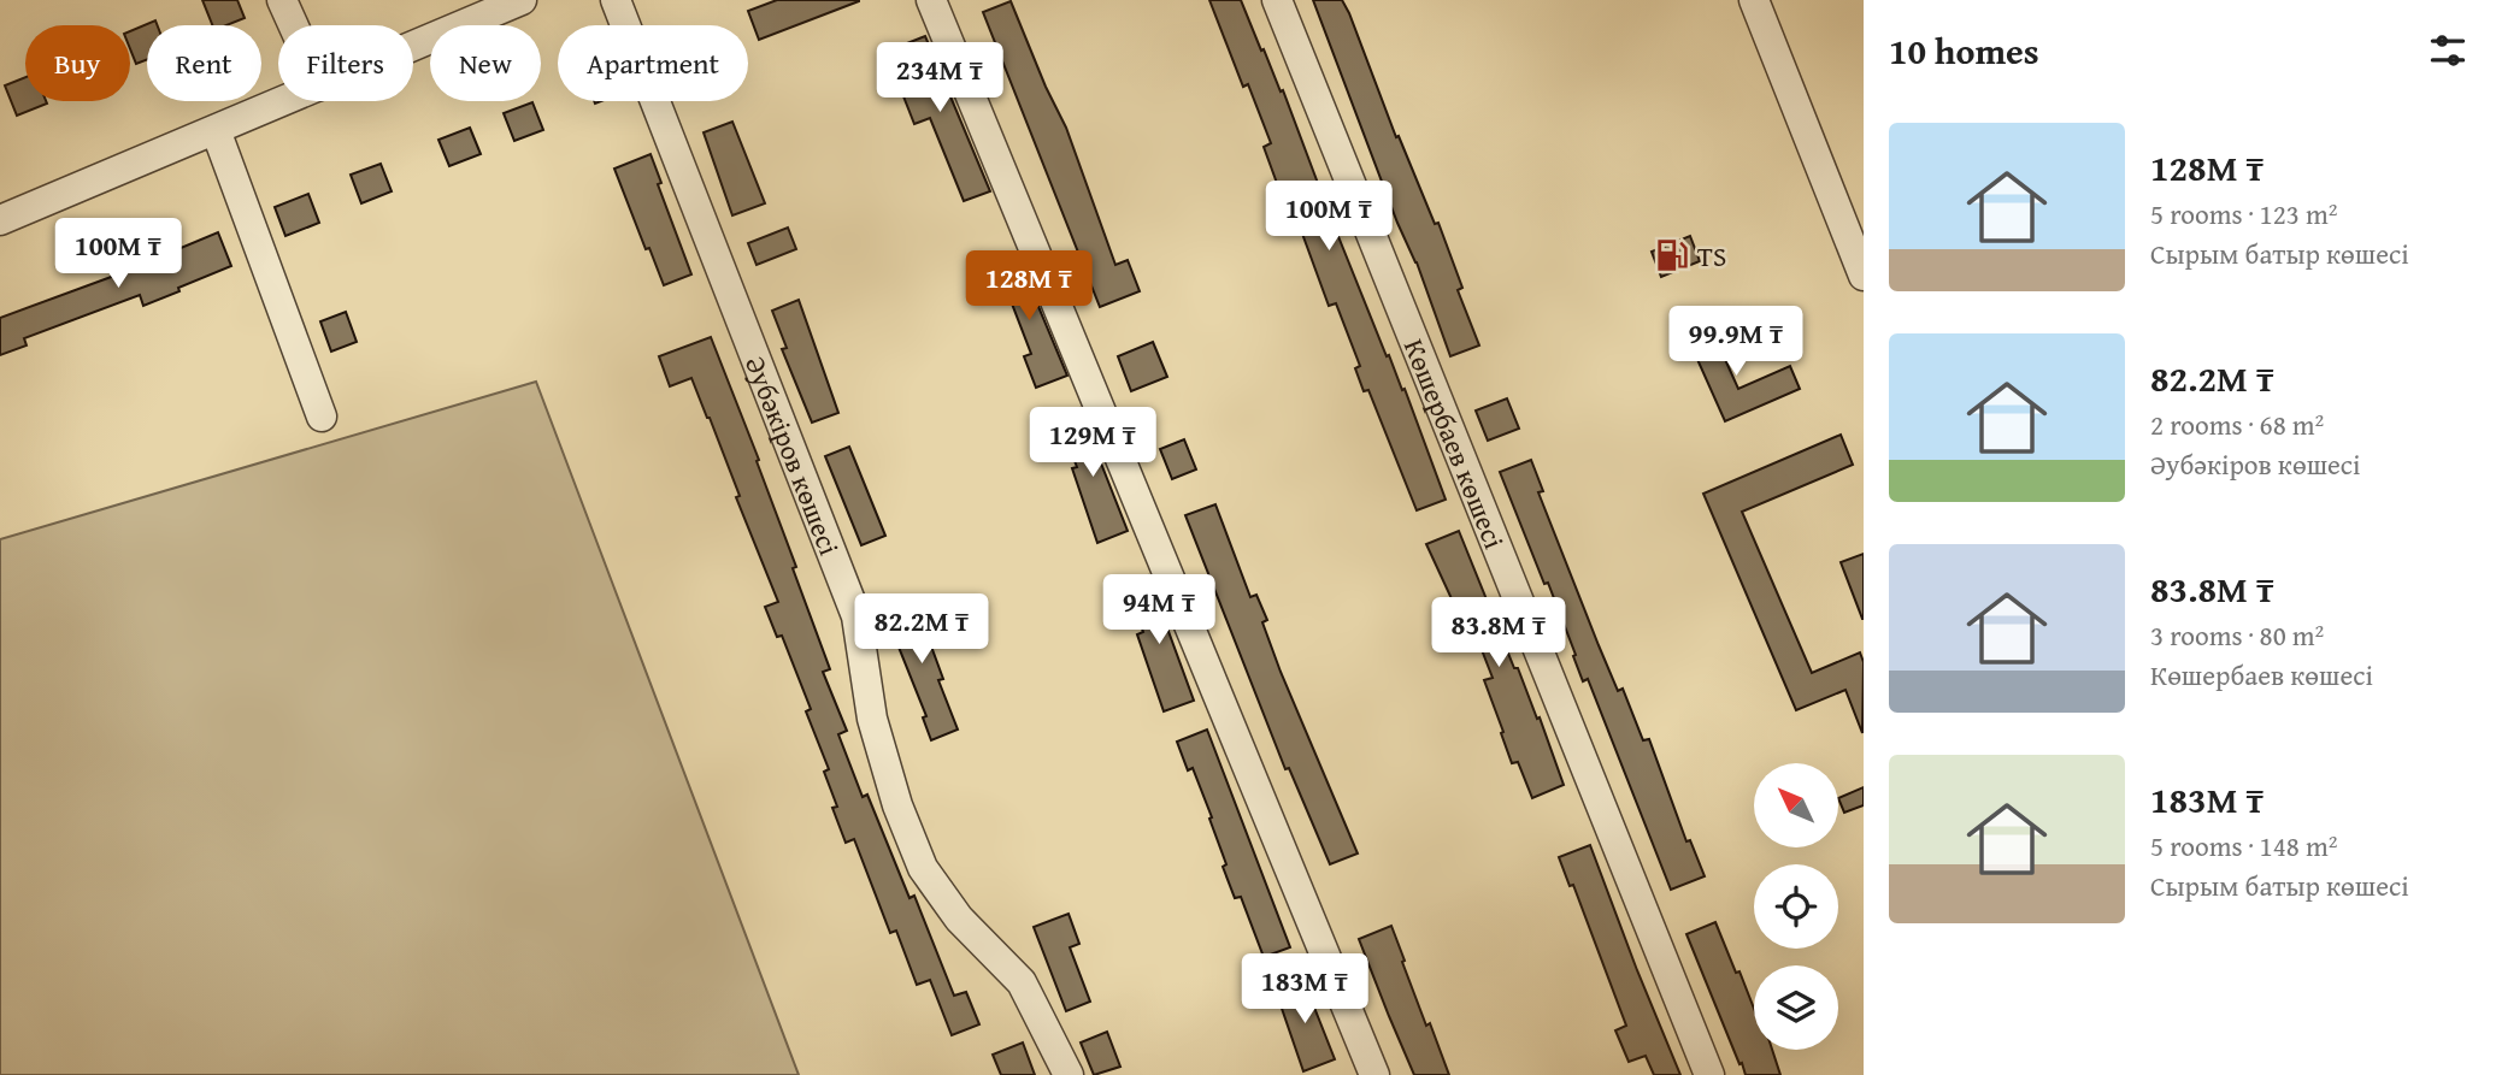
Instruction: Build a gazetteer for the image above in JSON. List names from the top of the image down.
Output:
{
  "streets": {
    "street": ["Көшербаев көшесі", "Әубәкіров көшесі"]
  },
  "places": {
    "fuel station": ["TS"]
  },
  "north": "top left",
  "page": {
    "heading": "10 homes",
    "chip": [
      "Buy",
      "Rent",
      "Filters",
      "New",
      "Apartment"
    ],
    "price": [
      "234M ₸",
      "100M ₸",
      "100M ₸",
      "128M ₸",
      "99.9M ₸",
      "129M ₸",
      "94M ₸",
      "82.2M ₸",
      "83.8M ₸",
      "183M ₸"
    ],
    "list": [
      {
        "name": "128M ₸",
        "note": "5 rooms · 123 m² · Сырым батыр көшесі"
      },
      {
        "name": "82.2M ₸",
        "note": "2 rooms · 68 m² · Әубәкіров көшесі"
      },
      {
        "name": "83.8M ₸",
        "note": "3 rooms · 80 m² · Көшербаев көшесі"
      },
      {
        "name": "183M ₸",
        "note": "5 rooms · 148 m² · Сырым батыр көшесі"
      }
    ]
  }
}
